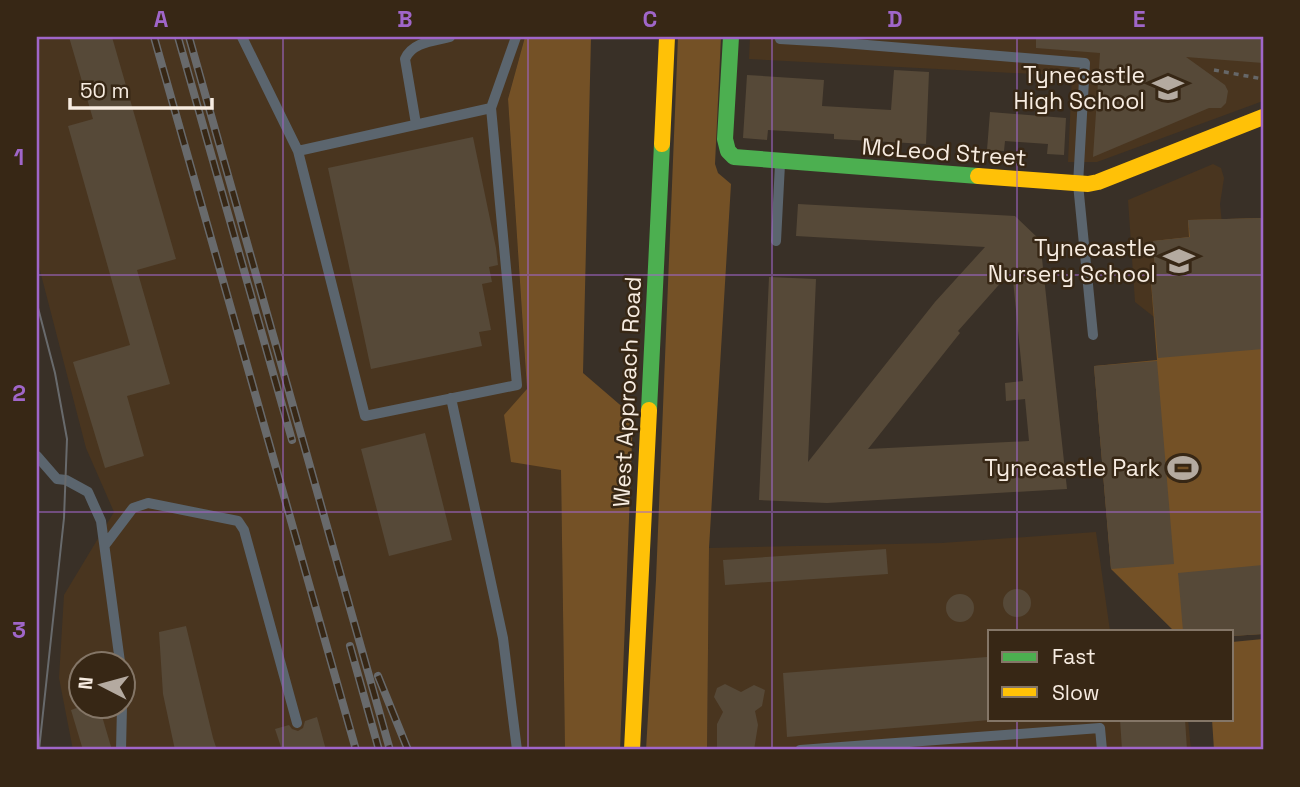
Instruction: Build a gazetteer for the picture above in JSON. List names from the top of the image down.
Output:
{
  "streets": {
    "street": ["McLeod Street", "West Approach Road"]
  },
  "places": {
    "school or university": ["Tynecastle High School", "Tynecastle Nursery School"],
    "sports": ["Tynecastle Park"]
  },
  "legend": ["Fast", "Slow"],
  "scale_bar": "50 m",
  "north": "left",
  "grid": {
    "columns": [
      "A",
      "B",
      "C",
      "D",
      "E"
    ],
    "rows": ["1", "2", "3"]
  }
}
